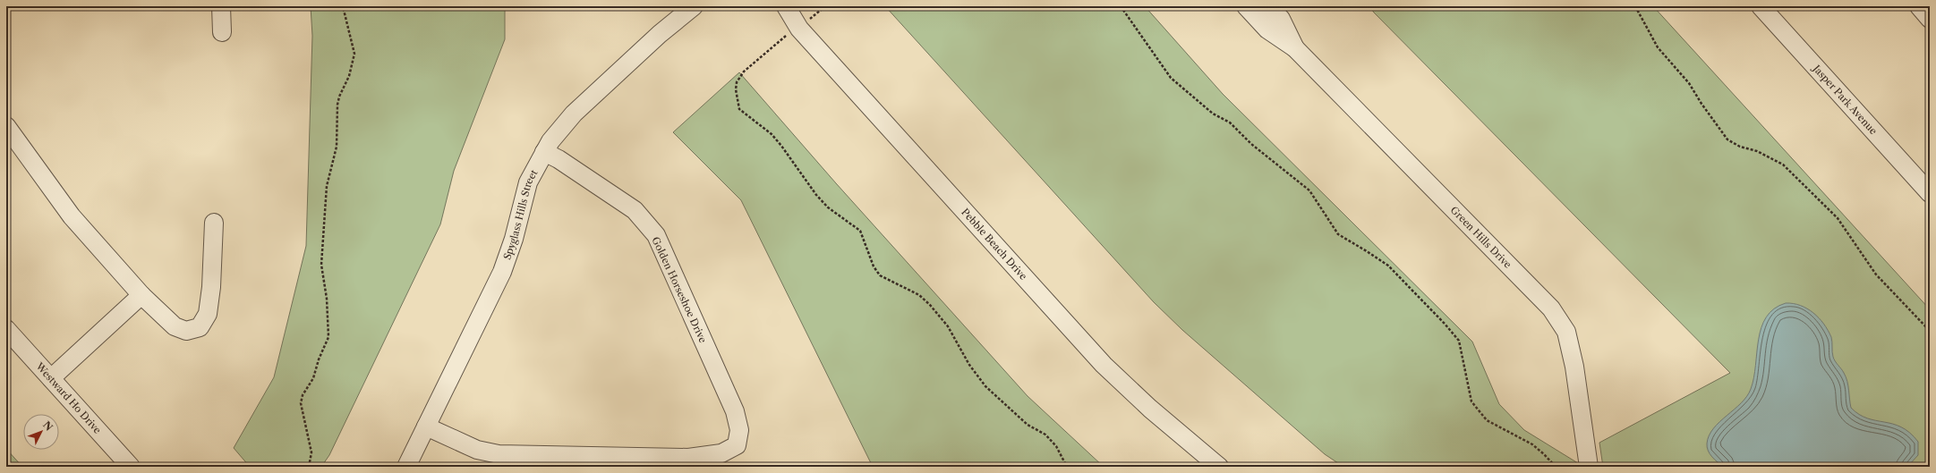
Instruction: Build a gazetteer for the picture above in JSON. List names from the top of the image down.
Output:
{
  "streets": {
    "street": [
      "Jasper Park Avenue",
      "Spyglass Hills Street",
      "Green Hills Drive",
      "Pebble Beach Drive",
      "Golden Horseshoe Drive",
      "Westward Ho Drive"
    ]
  },
  "crossings": [
    ["Spyglass Hills Street", "Golden Horseshoe Drive"]
  ],
  "north": "top right"
}
